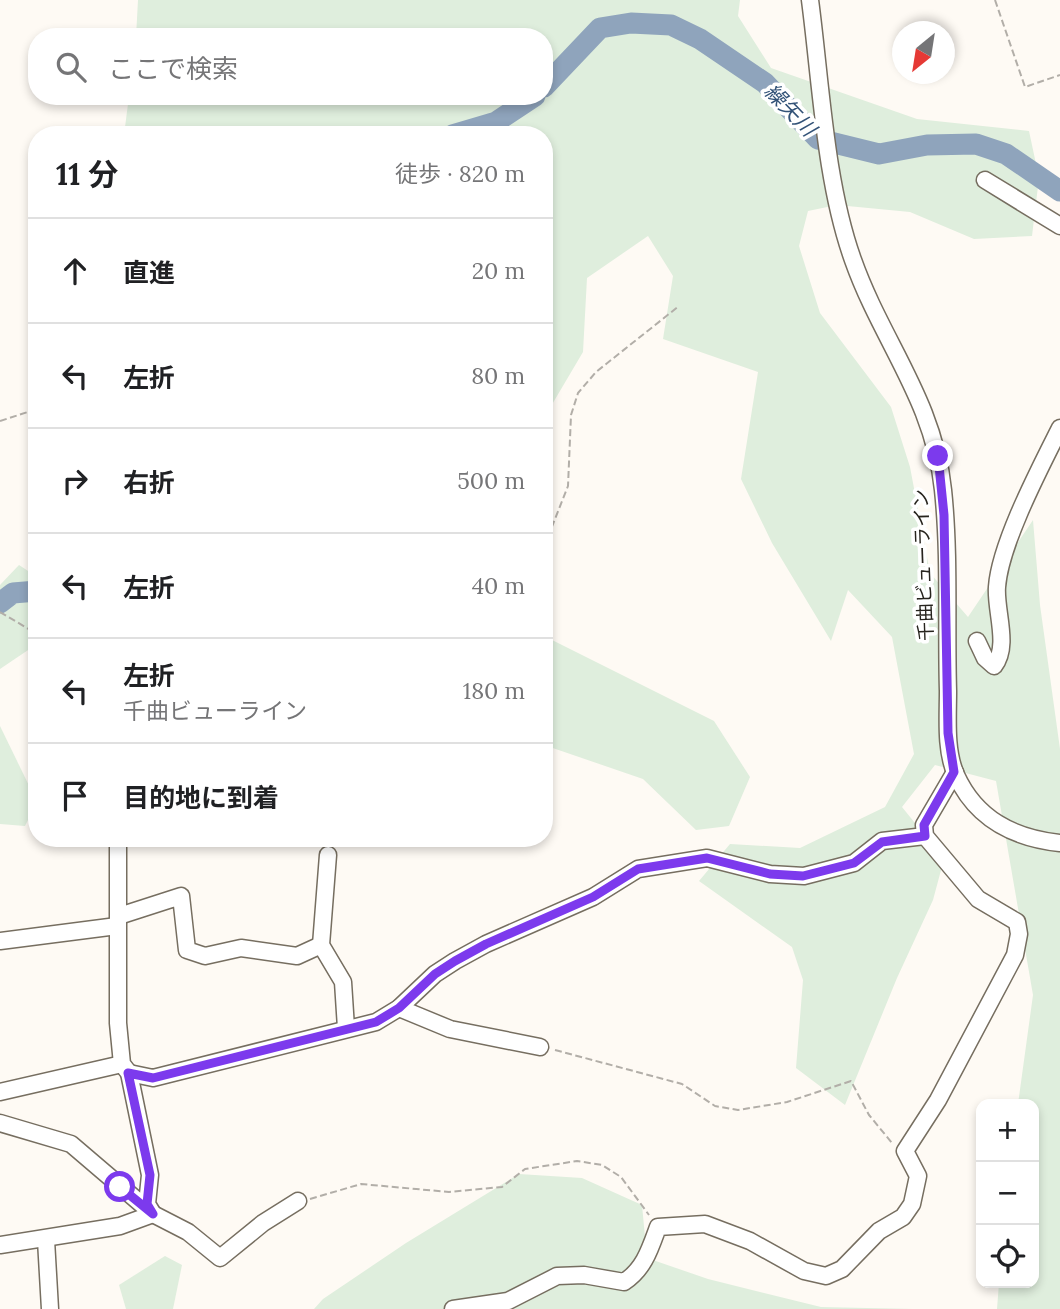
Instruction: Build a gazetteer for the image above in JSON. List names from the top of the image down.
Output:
{
  "streets": {
    "street": ["千曲ビューライン"]
  },
  "water": ["繰矢川"],
  "north": "bottom left",
  "page": {
    "search": "ここで検索",
    "heading": ["11 分", "徒歩 · 820 m"],
    "list": [
      ["直進", "20 m"],
      ["左折", "80 m"],
      ["右折", "500 m"],
      ["左折", "40 m"],
      ["左折", "千曲ビューライン", "180 m"],
      "目的地に到着"
    ],
    "map_buttons": ["+", "−"]
  }
}
